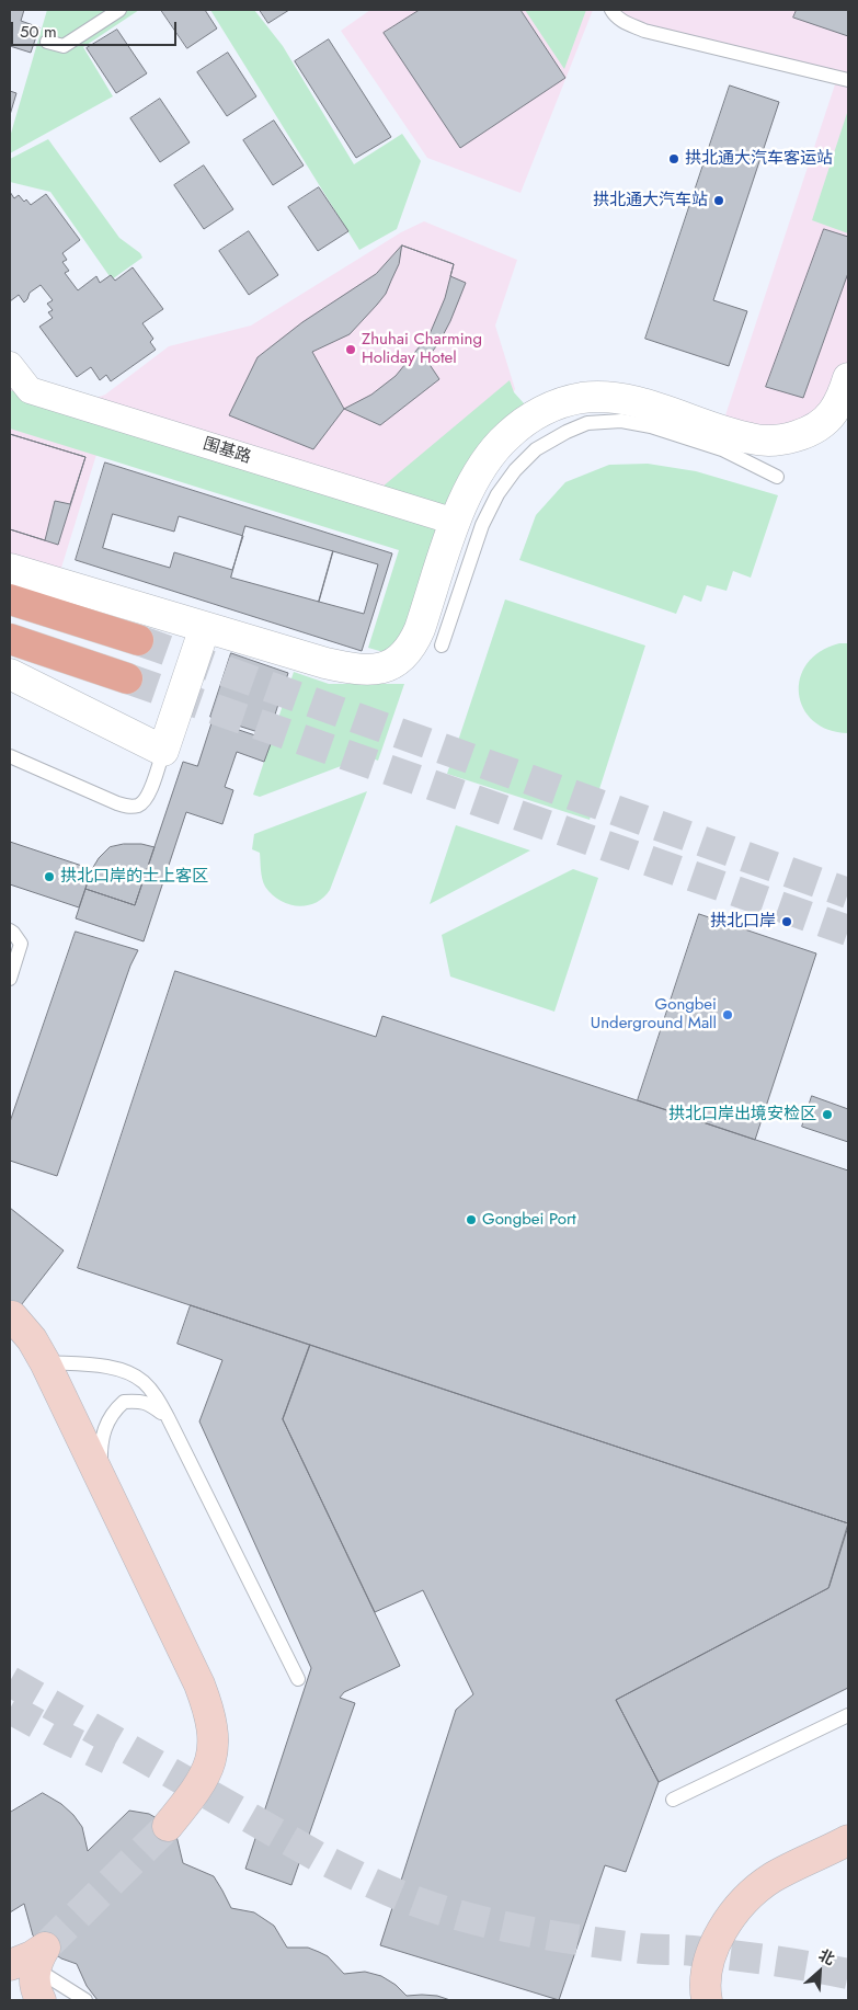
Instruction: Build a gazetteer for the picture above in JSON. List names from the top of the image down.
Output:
{
  "streets": {
    "street": ["围基路"]
  },
  "places": [
    "拱北通大汽车客运站",
    "拱北通大汽车站",
    "Zhuhai Charming Holiday Hotel",
    "拱北口岸的士上客区",
    "拱北口岸",
    "Gongbei Underground Mall",
    "拱北口岸出境安检区",
    "Gongbei Port"
  ],
  "scale_bar": "50 m",
  "north": "top right"
}
